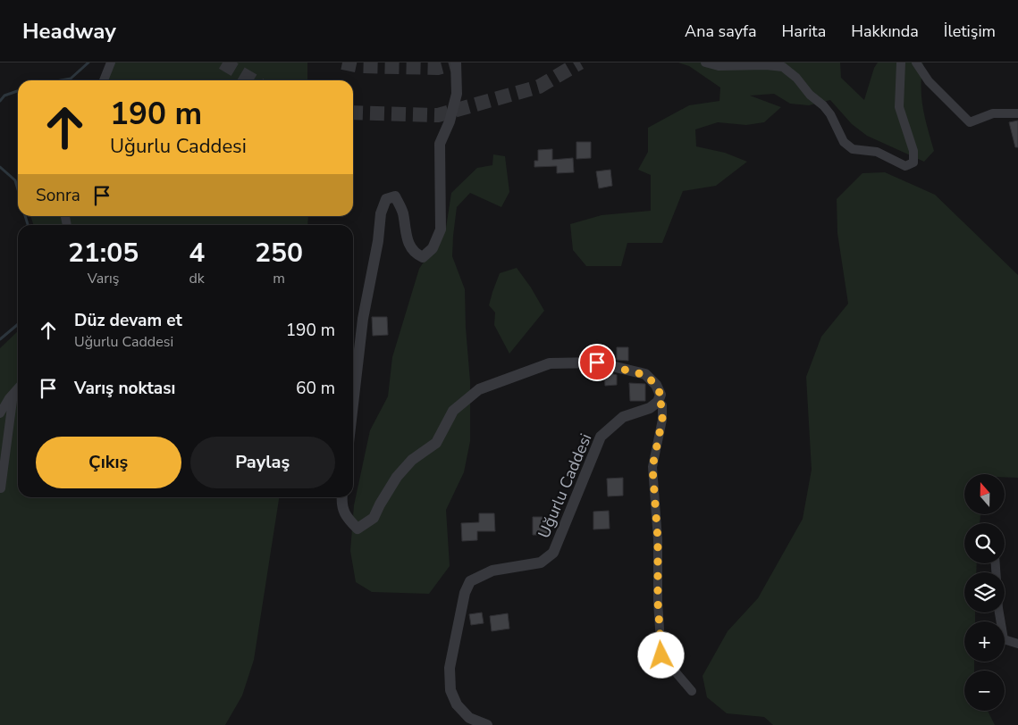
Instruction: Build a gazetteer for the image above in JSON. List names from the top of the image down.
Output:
{
  "streets": {
    "street": ["Uğurlu Caddesi"]
  },
  "north": "top",
  "page": {
    "header": "Headway",
    "nav": [
      "Ana sayfa",
      "Harita",
      "Hakkında",
      "İletişim"
    ],
    "turn": ["190 m", "Uğurlu Caddesi"],
    "then": "Sonra",
    "eta": [
      "21:05",
      "Varış",
      "4",
      "dk",
      "250",
      "m"
    ],
    "list": [
      {
        "name": "Düz devam et",
        "note": "Uğurlu Caddesi",
        "value": "190 m"
      },
      {
        "name": "Varış noktası",
        "value": "60 m"
      }
    ],
    "buttons": ["Çıkış", "Paylaş"],
    "map_buttons": ["+", "−"]
  }
}
